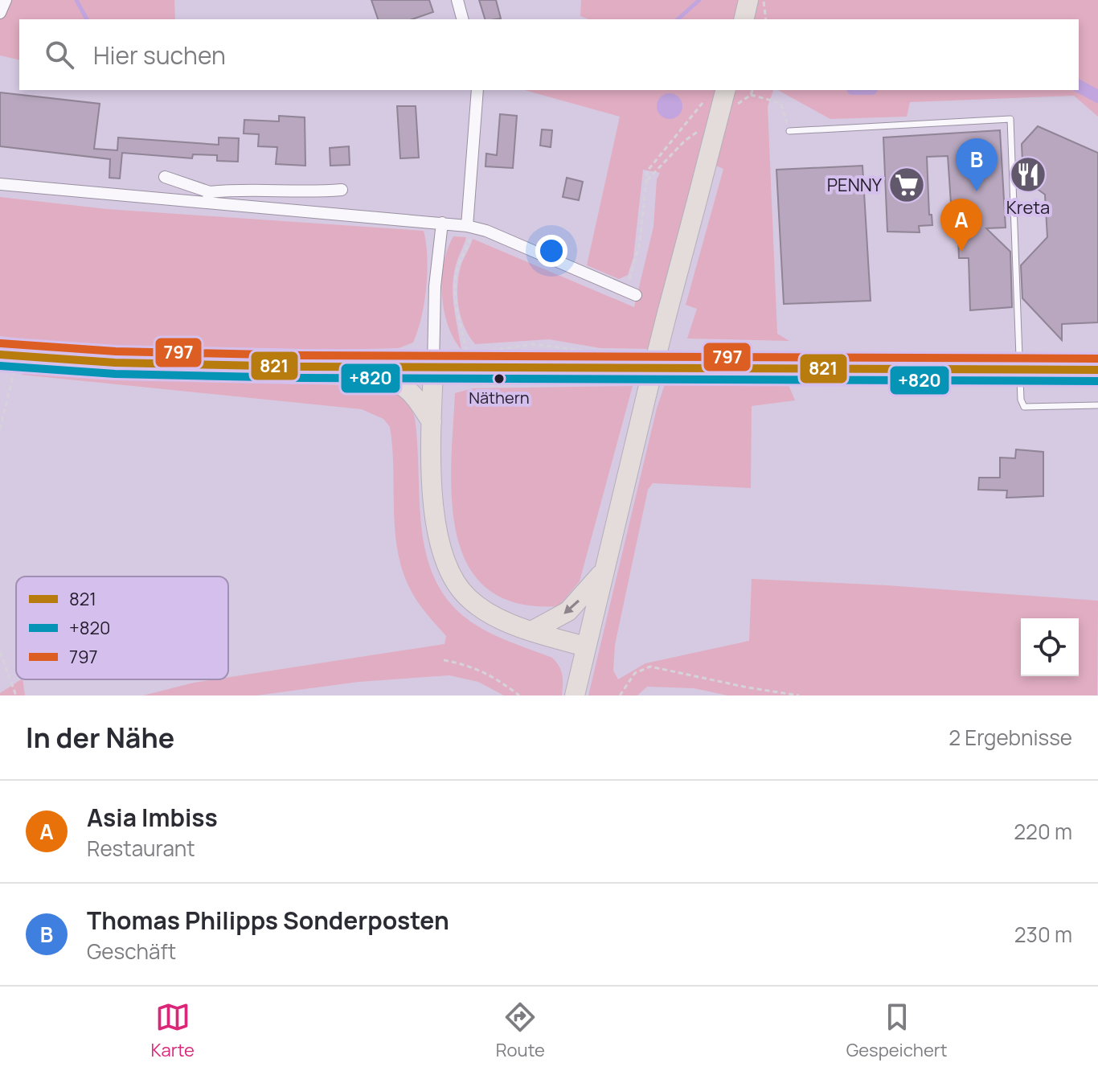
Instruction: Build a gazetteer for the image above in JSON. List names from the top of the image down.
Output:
{
  "places": {
    "restaurant": ["Kreta"],
    "supermarket": ["PENNY"],
    "other": ["Näthern"]
  },
  "lines": ["transit line 797", "transit line 821", "transit line +820"],
  "legend": ["821", "+820", "797"],
  "page": {
    "search": "Hier suchen",
    "pins": ["B", "A"],
    "heading": ["In der Nähe", "2 Ergebnisse"],
    "list": [
      {
        "mark": "A",
        "name": "Asia Imbiss",
        "note": "Restaurant",
        "value": "220 m"
      },
      {
        "mark": "B",
        "name": "Thomas Philipps Sonderposten",
        "note": "Geschäft",
        "value": "230 m"
      }
    ],
    "nav": ["Karte", "Route", "Gespeichert"]
  }
}
